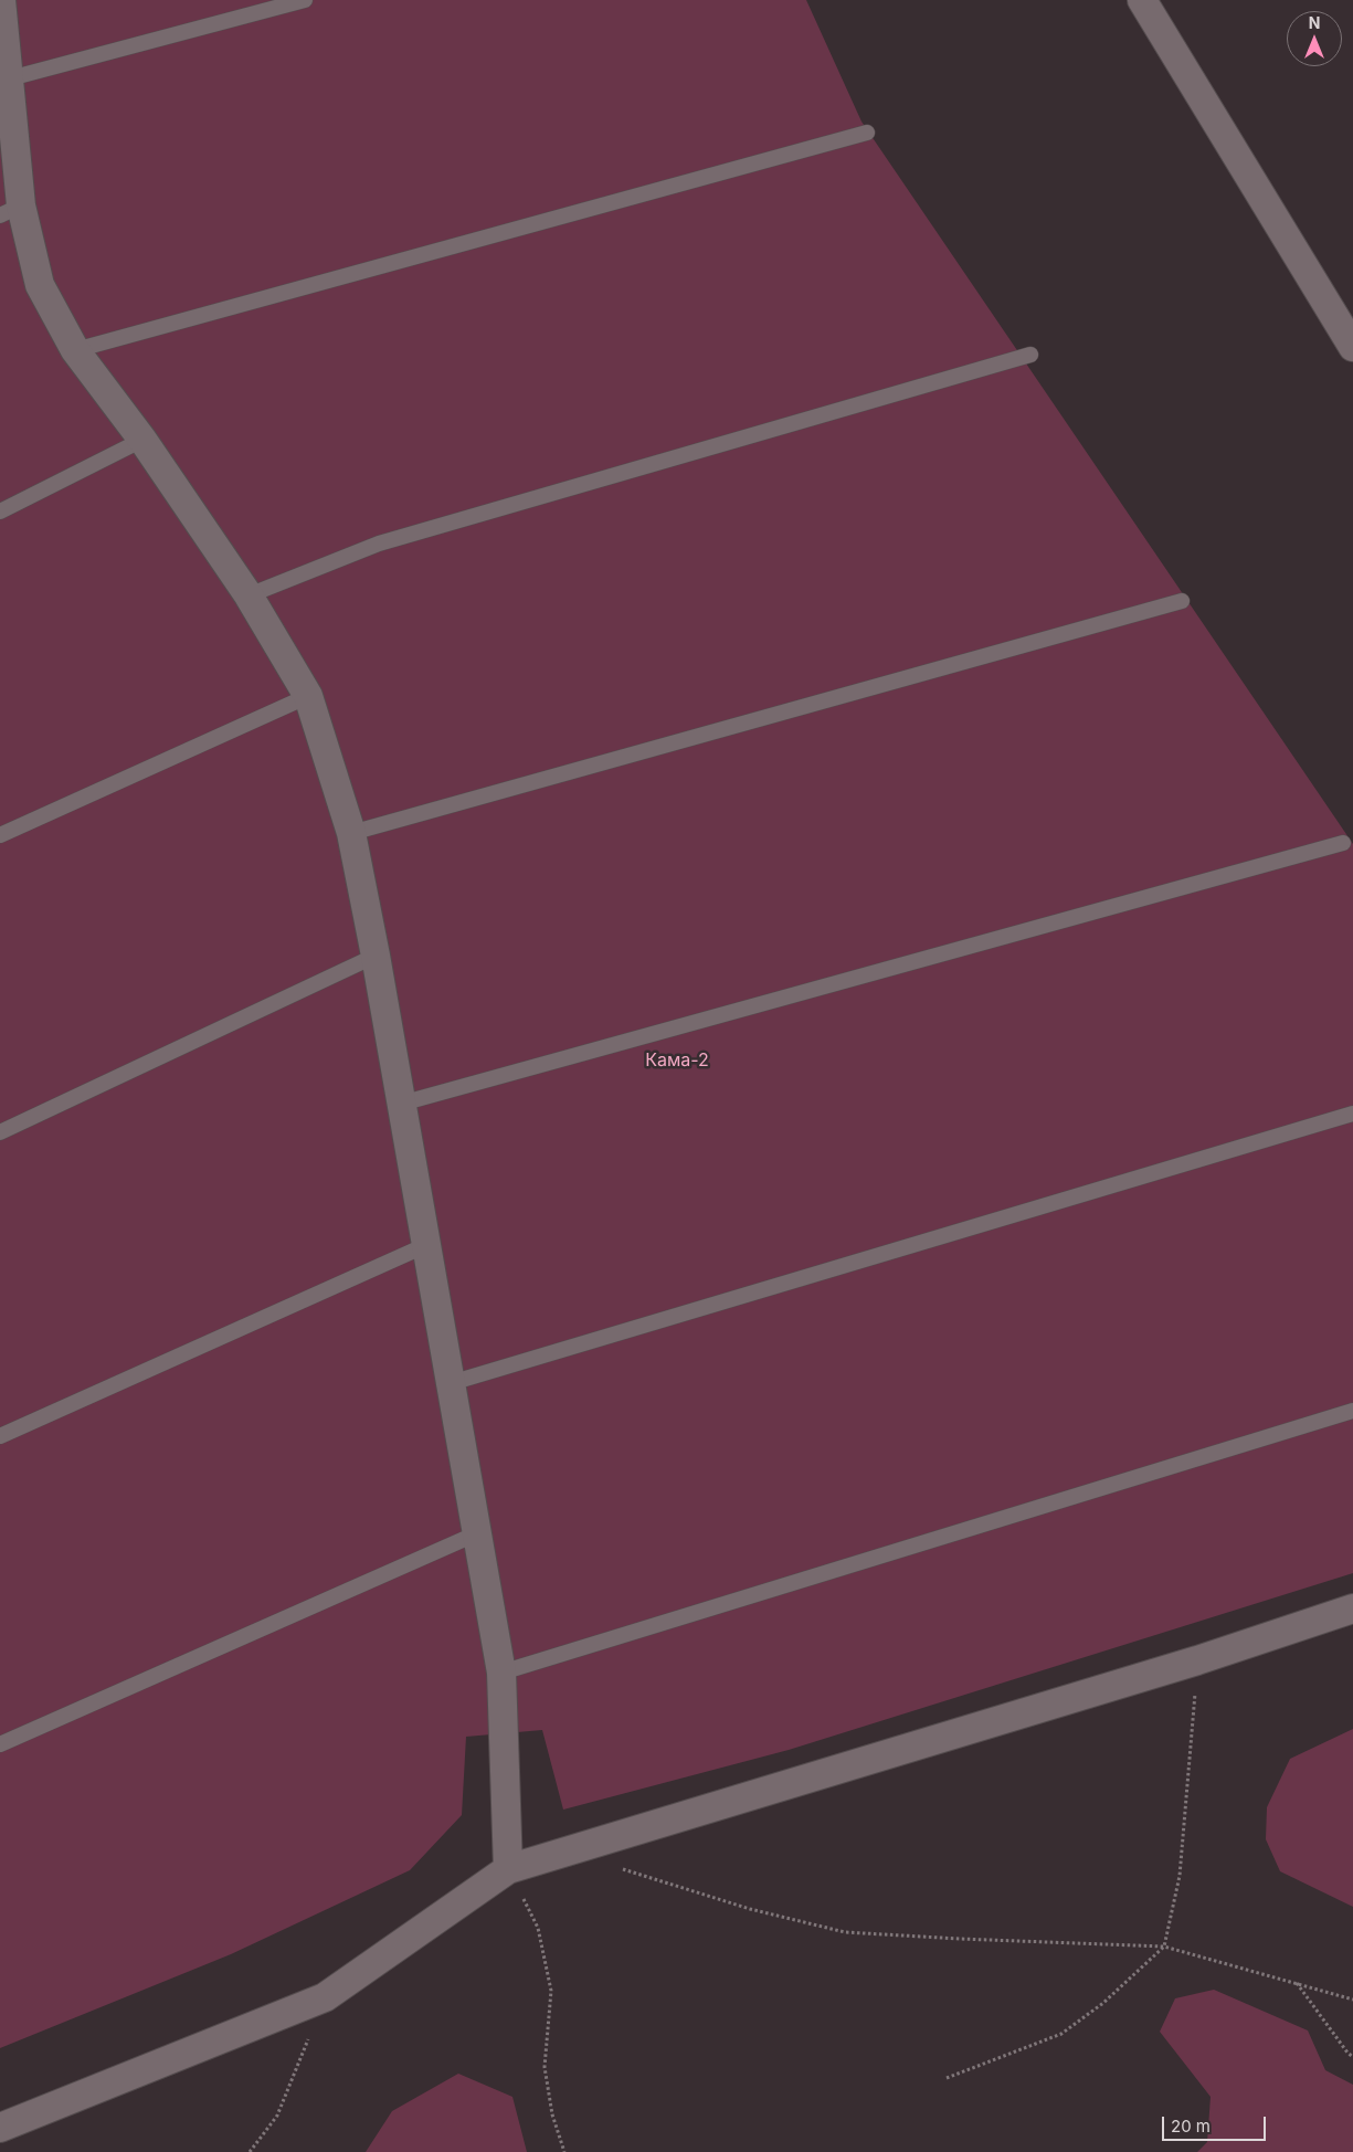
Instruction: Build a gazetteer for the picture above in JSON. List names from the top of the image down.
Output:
{
  "parks": ["Кама-2"],
  "scale_bar": "20 m",
  "north": "top"
}
